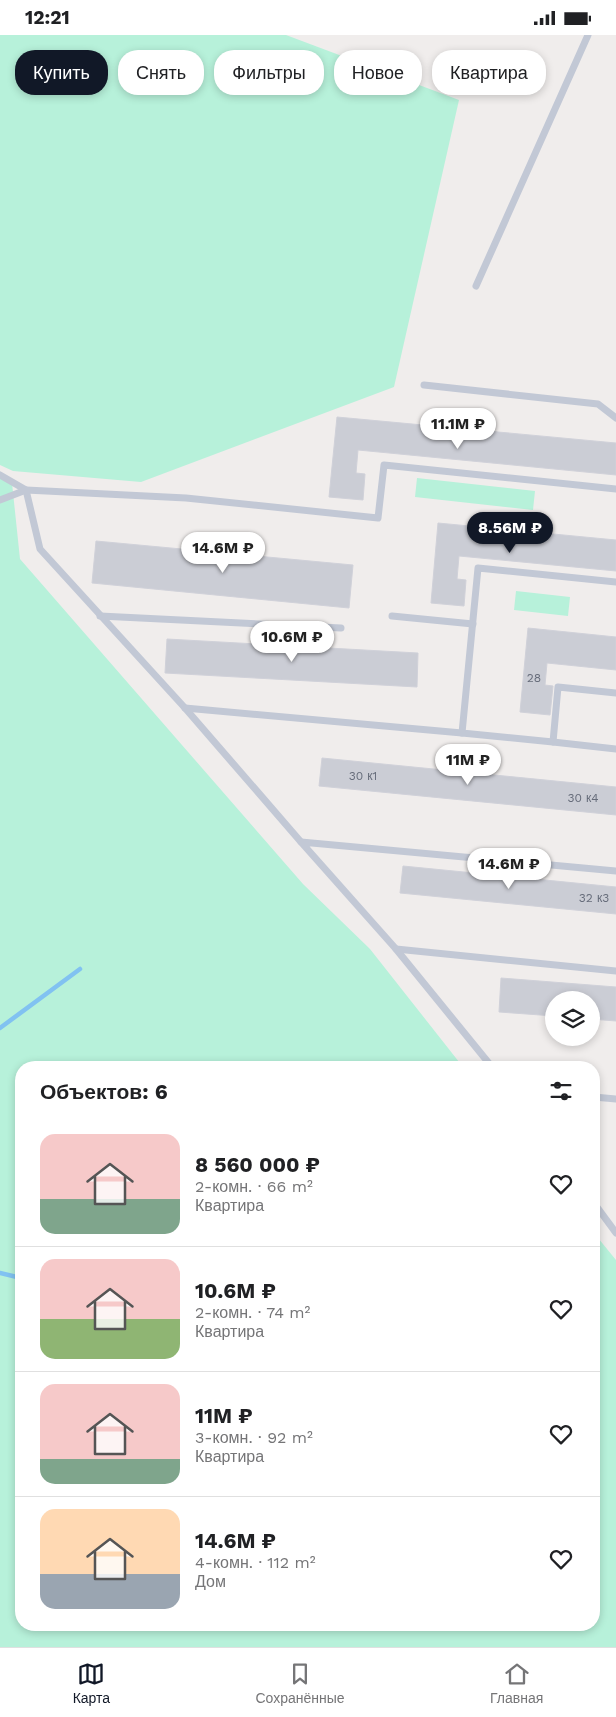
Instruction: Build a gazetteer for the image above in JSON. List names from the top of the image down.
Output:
{
  "house_numbers": [
    "28",
    "30 к1",
    "30 к4",
    "32 к3"
  ],
  "page": {
    "status": "12:21",
    "chip": [
      "Купить",
      "Снять",
      "Фильтры",
      "Новое",
      "Квартира"
    ],
    "price": [
      "11.1M ₽",
      "8.56M ₽",
      "14.6M ₽",
      "10.6M ₽",
      "11M ₽",
      "14.6M ₽"
    ],
    "heading": "Объектов: 6",
    "list": [
      {
        "name": "8 560 000 ₽",
        "note": "2-комн. · 66 m² · Квартира"
      },
      {
        "name": "10.6M ₽",
        "note": "2-комн. · 74 m² · Квартира"
      },
      {
        "name": "11M ₽",
        "note": "3-комн. · 92 m² · Квартира"
      },
      {
        "name": "14.6M ₽",
        "note": "4-комн. · 112 m² · Дом"
      }
    ],
    "tabs": ["Карта", "Сохранённые", "Главная"]
  }
}
